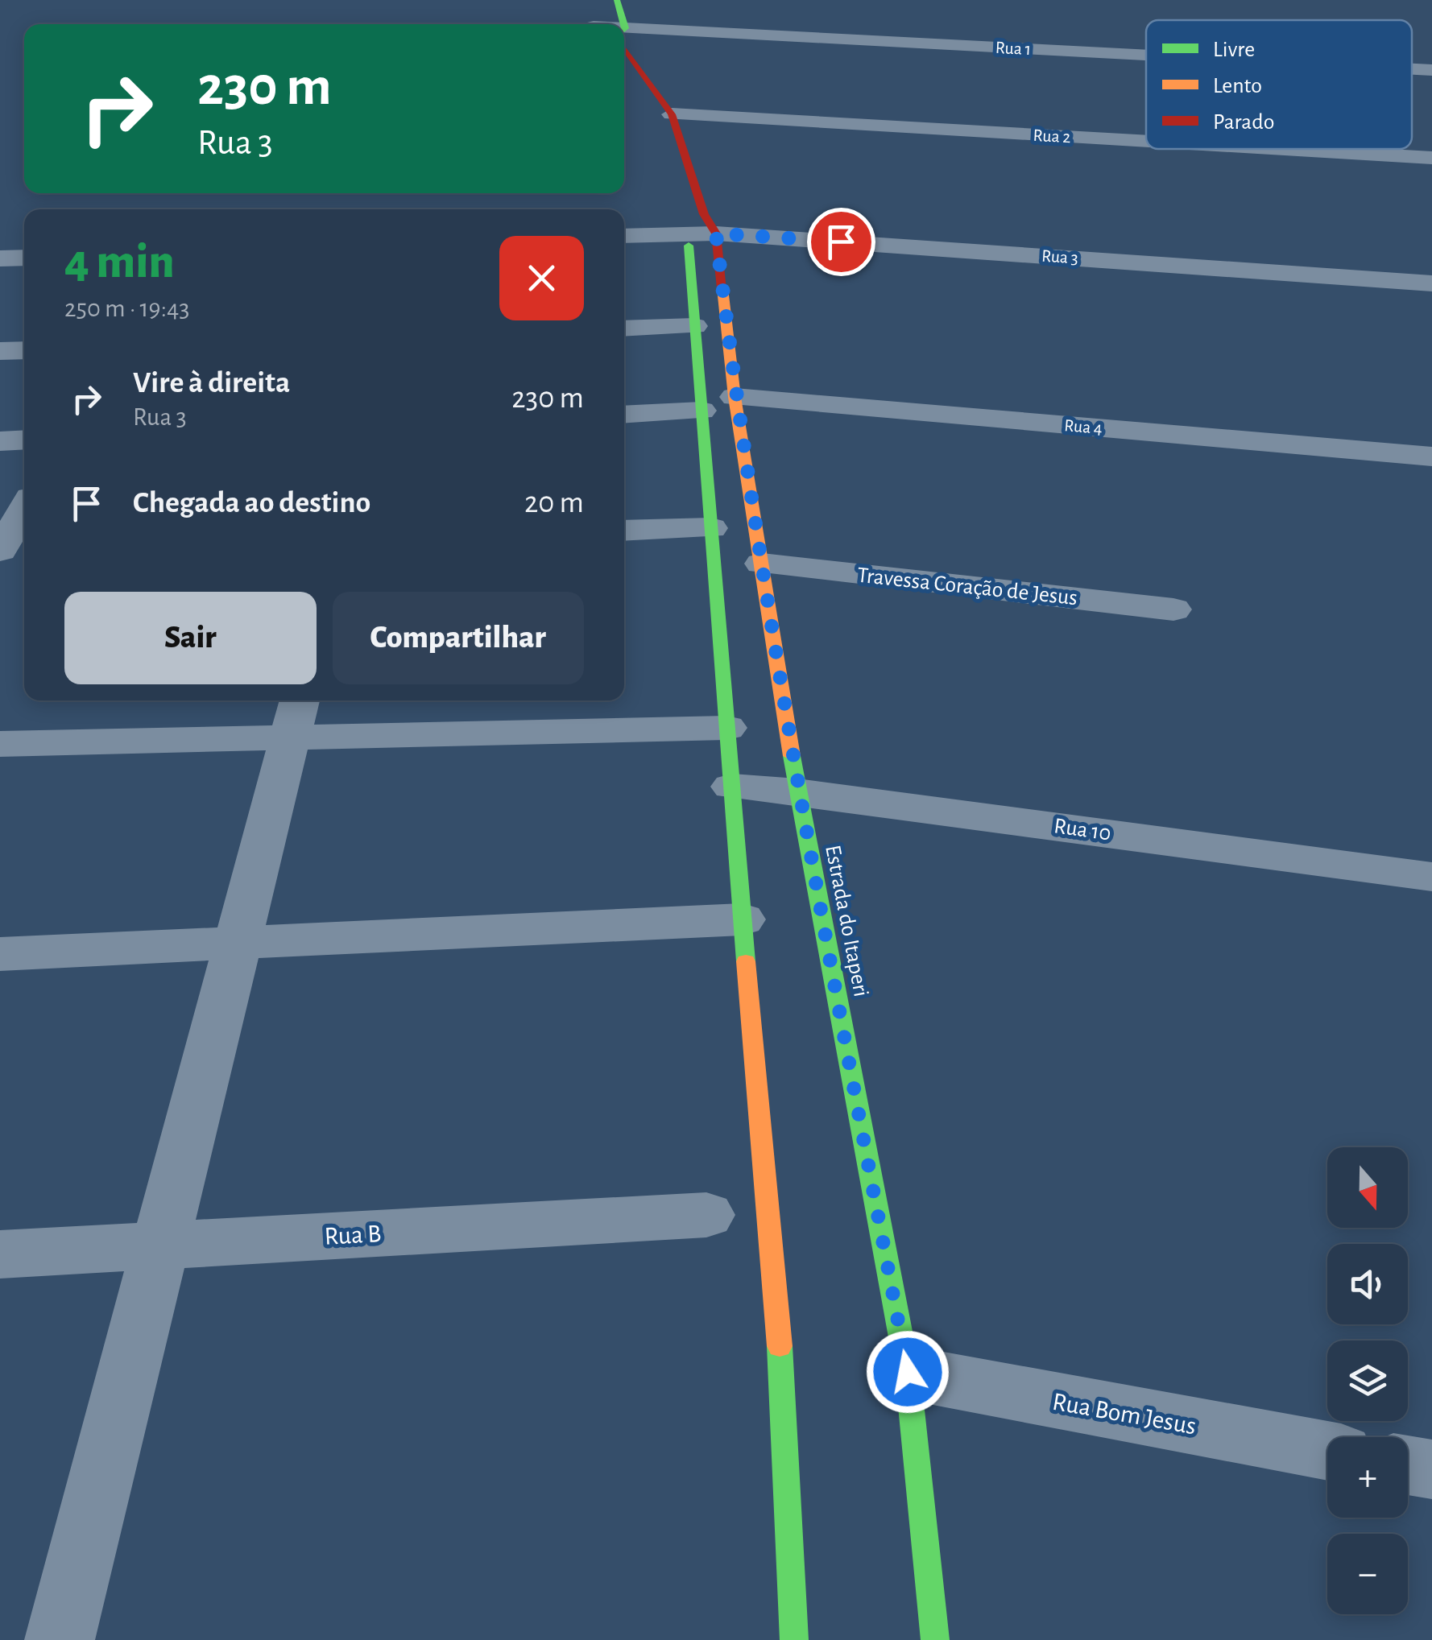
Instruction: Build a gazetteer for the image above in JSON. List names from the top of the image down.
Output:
{
  "streets": {
    "street": [
      "Rua 1",
      "Rua 2",
      "Rua 3",
      "Rua 4",
      "Travessa Coração de Jesus",
      "Rua 10",
      "Estrada do Itaperi",
      "Rua B",
      "Rua Bom Jesus"
    ]
  },
  "crossings": [
    ["Rua 2", "Estrada do Itaperi"],
    ["Rua 3", "Estrada do Itaperi"],
    ["Rua 4", "Estrada do Itaperi"],
    ["Travessa Coração de Jesus", "Estrada do Itaperi"],
    ["Rua 10", "Estrada do Itaperi"],
    ["Estrada do Itaperi", "Rua Bom Jesus"]
  ],
  "legend": ["Livre", "Lento", "Parado"],
  "north": "bottom",
  "page": {
    "turn": ["230 m", "Rua 3"],
    "heading": ["4 min", "250 m · 19:43"],
    "list": [
      {
        "name": "Vire à direita",
        "note": "Rua 3",
        "value": "230 m"
      },
      {
        "name": "Chegada ao destino",
        "value": "20 m"
      }
    ],
    "buttons": ["Sair", "Compartilhar"],
    "map_buttons": ["+", "−"]
  }
}
